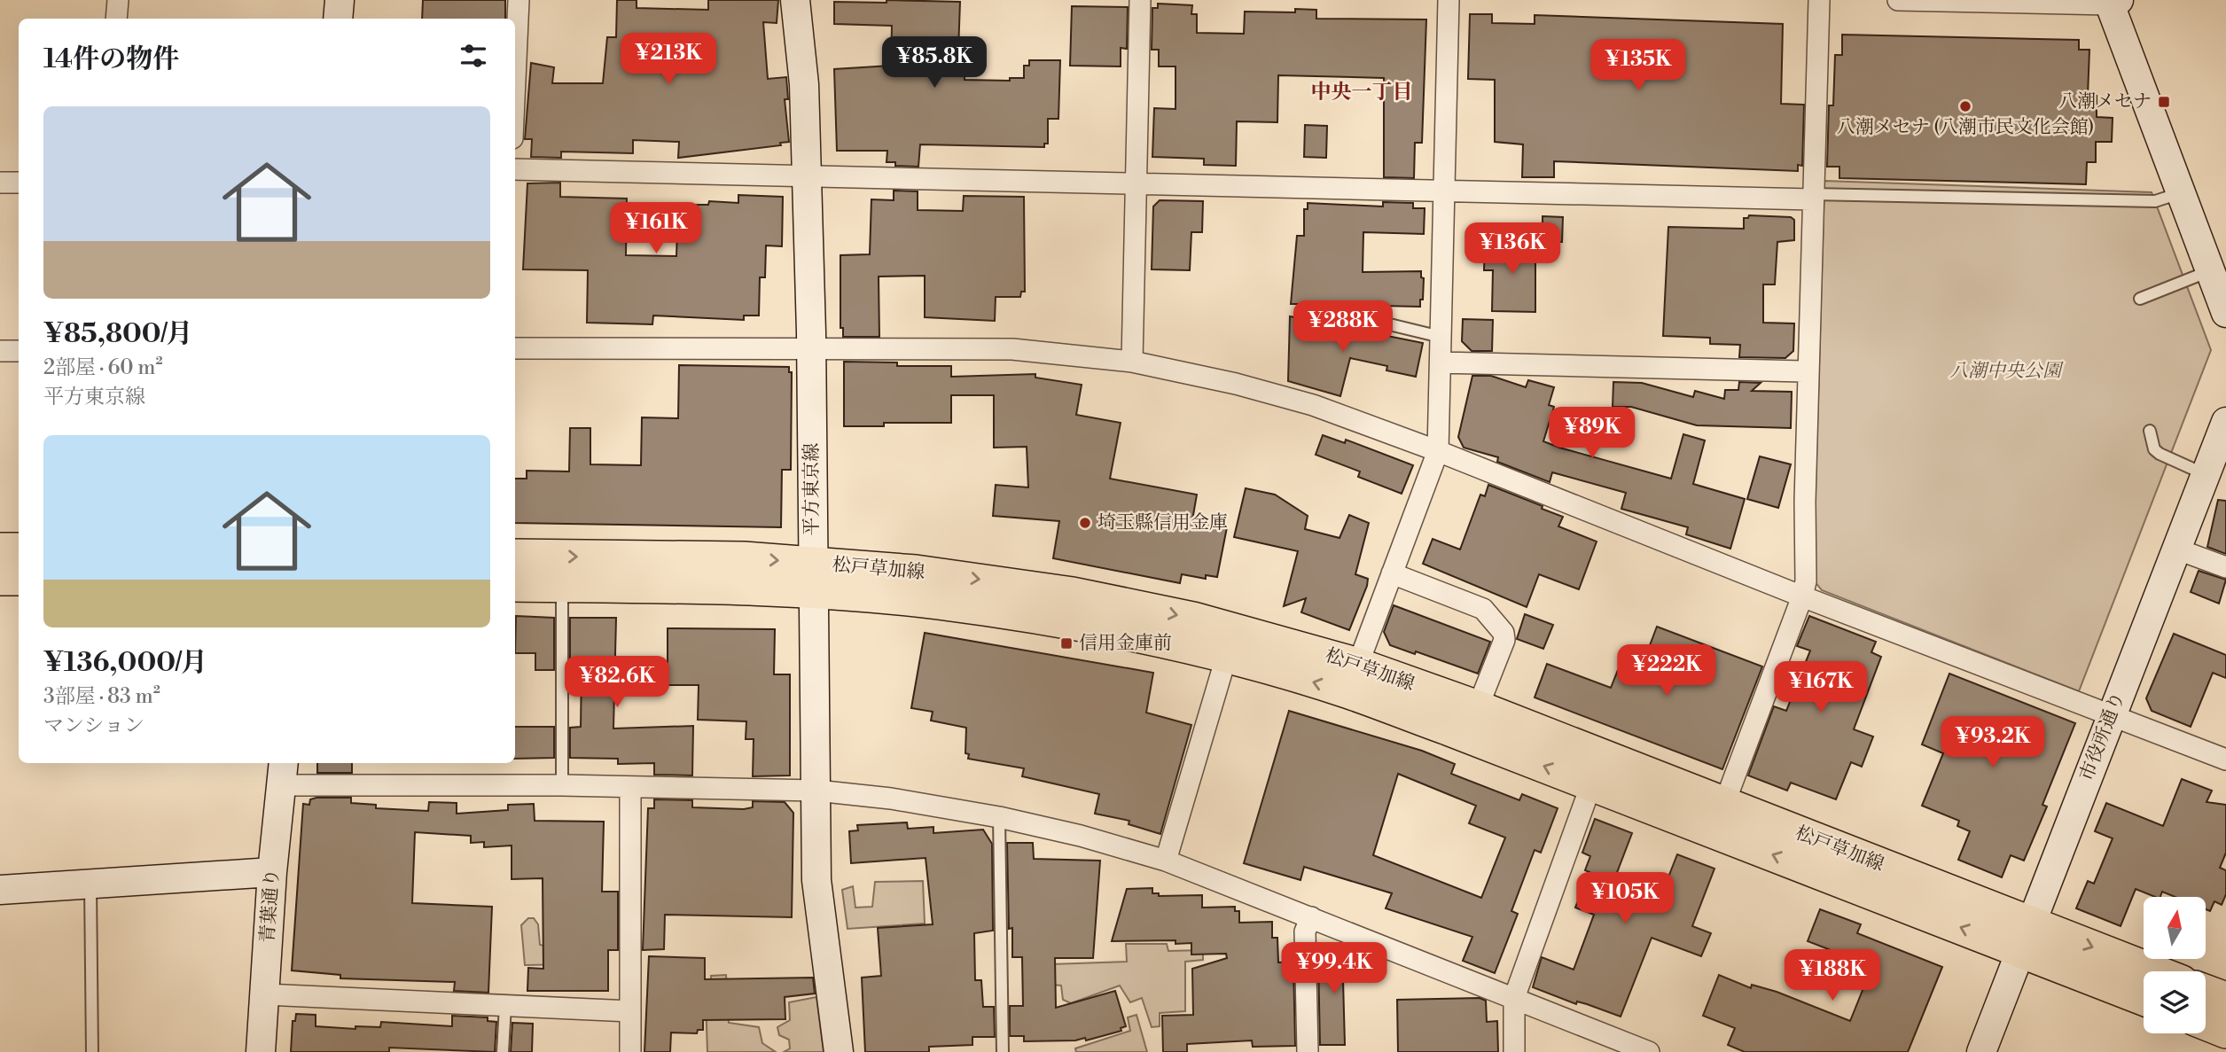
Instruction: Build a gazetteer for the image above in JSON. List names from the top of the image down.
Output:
{
  "streets": {
    "main road": ["松戸草加線"],
    "street": ["平方東京線", "市役所通り", "青葉通り"]
  },
  "crossings": [
    ["平方東京線", "松戸草加線"],
    ["松戸草加線", "市役所通り"]
  ],
  "districts": ["中央一丁目"],
  "parks": ["八潮中央公園"],
  "places": {
    "transit": ["八潮メセナ", "信用金庫前"],
    "other": ["八潮メセナ (八潮市民文化会館)", "埼玉縣信用金庫"]
  },
  "north": "top",
  "page": {
    "heading": "14件の物件",
    "price": [
      "¥213K",
      "¥85.8K",
      "¥135K",
      "¥161K",
      "¥136K",
      "¥288K",
      "¥89K",
      "¥222K",
      "¥82.6K",
      "¥167K",
      "¥93.2K",
      "¥105K",
      "¥99.4K",
      "¥188K"
    ],
    "list": [
      {
        "name": "¥85,800/月",
        "note": "2部屋 · 60 m² · 平方東京線"
      },
      {
        "name": "¥136,000/月",
        "note": "3部屋 · 83 m² · マンション"
      }
    ]
  }
}
